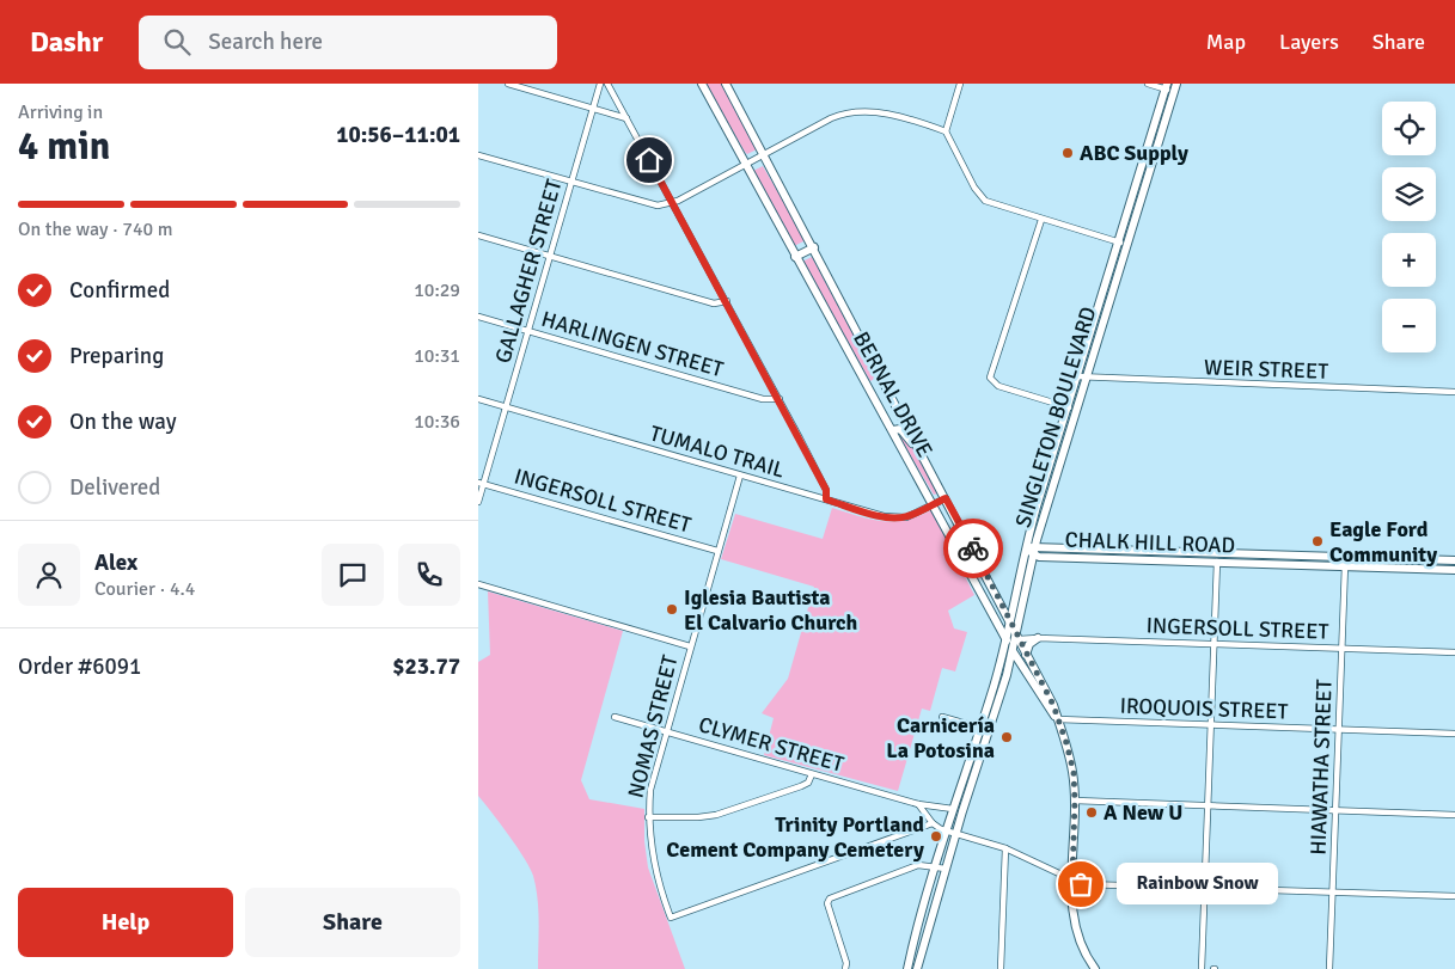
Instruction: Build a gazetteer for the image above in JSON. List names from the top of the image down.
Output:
{
  "streets": {
    "street": [
      "GALLAGHER STREET",
      "HARLINGEN STREET",
      "WEIR STREET",
      "BERNAL DRIVE",
      "SINGLETON BOULEVARD",
      "TUMALO TRAIL",
      "INGERSOLL STREET",
      "CHALK HILL ROAD",
      "IROQUOIS STREET",
      "NOMAS STREET",
      "CLYMER STREET",
      "HIAWATHA STREET"
    ]
  },
  "crossings": [
    ["GALLAGHER STREET", "HARLINGEN STREET"],
    ["GALLAGHER STREET", "TUMALO TRAIL"],
    ["GALLAGHER STREET", "INGERSOLL STREET"],
    ["WEIR STREET", "SINGLETON BOULEVARD"],
    ["BERNAL DRIVE", "SINGLETON BOULEVARD"],
    ["BERNAL DRIVE", "TUMALO TRAIL"],
    ["BERNAL DRIVE", "INGERSOLL STREET"],
    ["BERNAL DRIVE", "IROQUOIS STREET"],
    ["SINGLETON BOULEVARD", "INGERSOLL STREET"],
    ["SINGLETON BOULEVARD", "CHALK HILL ROAD"],
    ["SINGLETON BOULEVARD", "CLYMER STREET"],
    ["TUMALO TRAIL", "NOMAS STREET"],
    ["INGERSOLL STREET", "NOMAS STREET"],
    ["INGERSOLL STREET", "HIAWATHA STREET"],
    ["CHALK HILL ROAD", "HIAWATHA STREET"],
    ["IROQUOIS STREET", "HIAWATHA STREET"],
    ["NOMAS STREET", "CLYMER STREET"]
  ],
  "places": [
    "ABC Supply",
    "Eagle Ford Community",
    "Iglesia Bautista El Calvario Church",
    "Carnicería La Potosina",
    "A New U",
    "Trinity Portland Cement Company Cemetery",
    "Rainbow Snow"
  ],
  "page": {
    "header": "Dashr",
    "search": "Search here",
    "nav": ["Map", "Layers", "Share"],
    "heading": ["4 min", "Arriving in", "10:56–11:01"],
    "panel": [
      "Alex",
      "Courier · 4.4",
      "Order #6091",
      "$23.77"
    ],
    "map_buttons": ["+", "−"],
    "bar": "On the way · 740 m",
    "list": [
      ["Confirmed", "10:29"],
      ["Preparing", "10:31"],
      ["On the way", "10:36"],
      "Delivered"
    ],
    "bubble": "Rainbow Snow",
    "buttons": ["Help", "Share"]
  }
}
